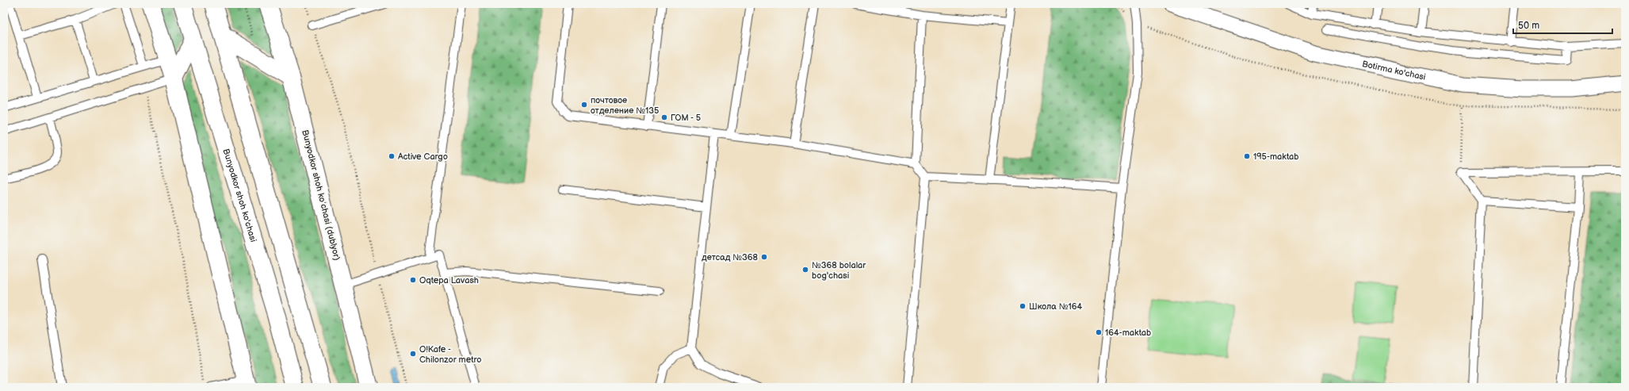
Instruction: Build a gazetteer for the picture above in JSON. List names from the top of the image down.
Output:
{
  "streets": {
    "main road": ["Bunyodkor shoh ko'chasi", "Bunyodkor shoh koʻchasi (dublyor)"],
    "street": ["Botirma ko'chasi"]
  },
  "places": [
    "почтовое отделение №135",
    "ГОМ - 5",
    "Active Cargo",
    "195-maktab",
    "детсад №368",
    "№368 bolalar bog'chasi",
    "Oqtepa Lavash",
    "Школа №164",
    "164-maktab",
    "O!Kafe - Chilonzor metro"
  ],
  "scale_bar": "50 m"
}
